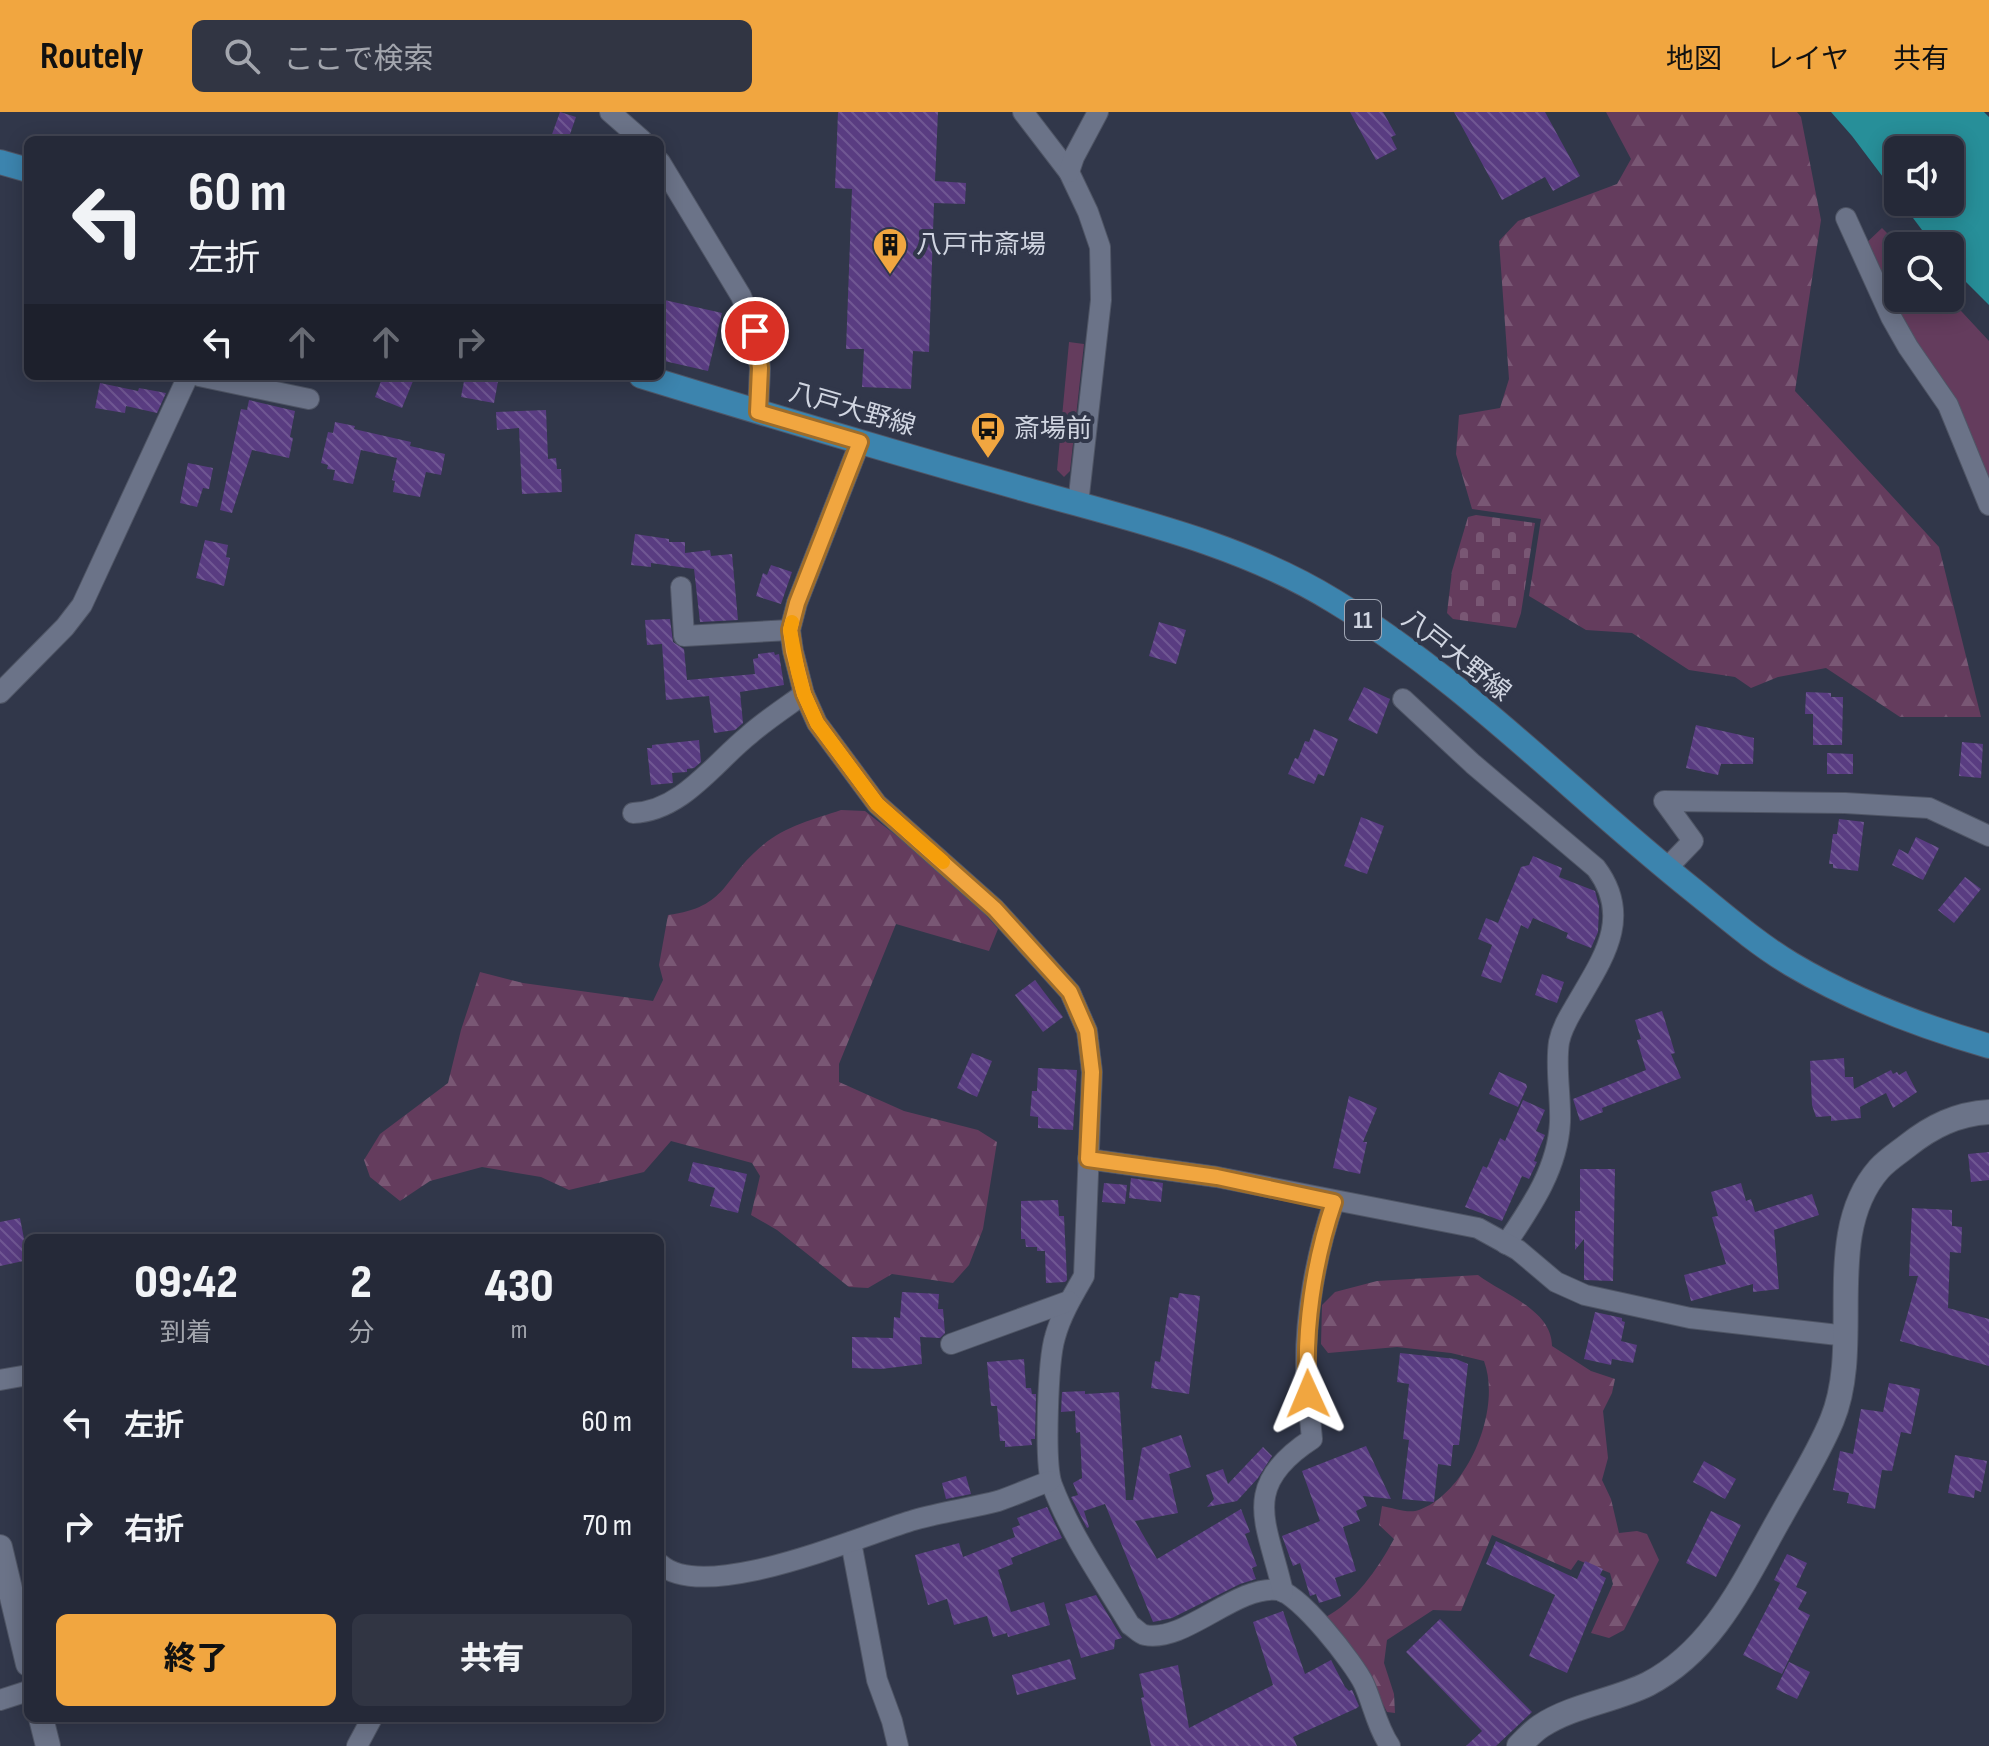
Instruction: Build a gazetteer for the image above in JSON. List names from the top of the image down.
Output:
{
  "streets": {
    "main road": ["八戸大野線", "11"]
  },
  "places": {
    "building": ["八戸市斎場"],
    "bus stop": ["斎場前"]
  },
  "page": {
    "header": "Routely",
    "search": "ここで検索",
    "nav": ["地図", "レイヤ", "共有"],
    "turn": ["60 m", "左折"],
    "eta": [
      "09:42",
      "到着",
      "2",
      "分",
      "430",
      "m"
    ],
    "list": [
      {
        "name": "左折",
        "value": "60 m"
      },
      {
        "name": "右折",
        "value": "70 m"
      }
    ],
    "buttons": ["終了", "共有"]
  }
}
